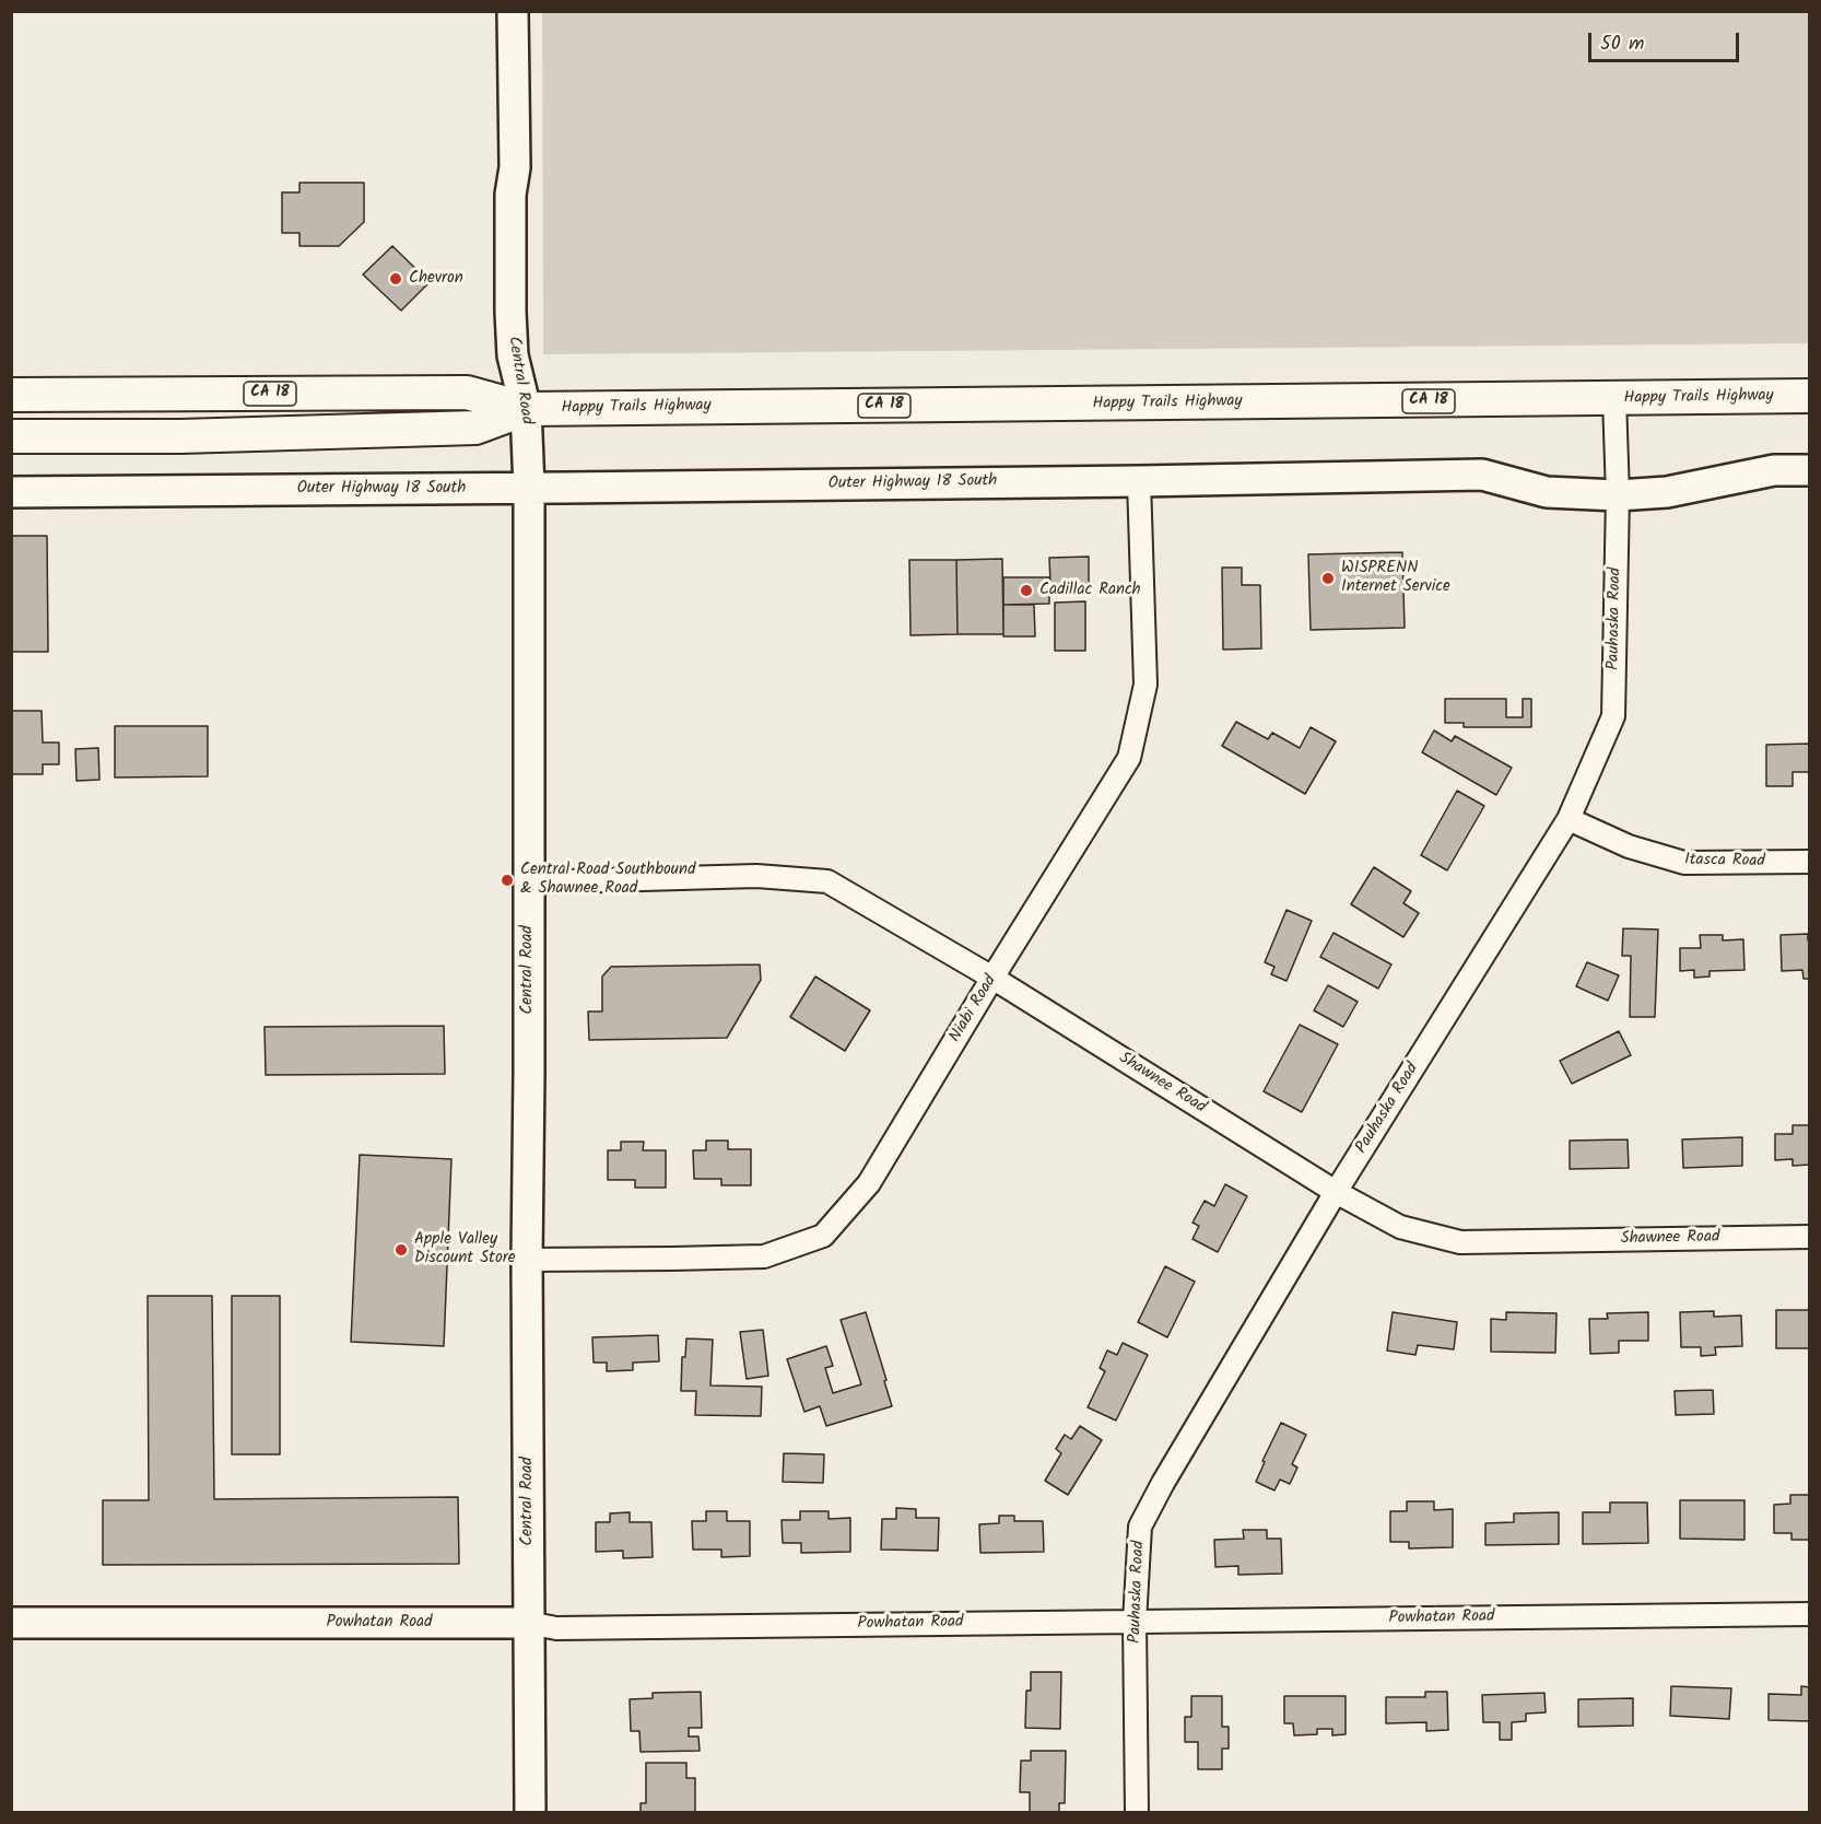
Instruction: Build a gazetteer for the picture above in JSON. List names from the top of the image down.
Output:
{
  "streets": {
    "main road": ["CA 18", "Happy Trails Highway"],
    "street": [
      "Central Road",
      "Outer Highway 18 South",
      "Pauhaska Road",
      "Itasca Road",
      "Niabi Road",
      "Shawnee Road",
      "Powhatan Road"
    ]
  },
  "crossings": [
    ["Central Road", "Happy Trails Highway"],
    ["Central Road", "Outer Highway 18 South"],
    ["Central Road", "Niabi Road"],
    ["Central Road", "Shawnee Road"],
    ["Central Road", "Powhatan Road"],
    ["Happy Trails Highway", "Pauhaska Road"],
    ["Outer Highway 18 South", "Pauhaska Road"],
    ["Outer Highway 18 South", "Niabi Road"],
    ["Pauhaska Road", "Itasca Road"],
    ["Pauhaska Road", "Shawnee Road"],
    ["Pauhaska Road", "Powhatan Road"],
    ["Niabi Road", "Shawnee Road"]
  ],
  "places": [
    "Chevron",
    "WISPRENN Internet Service",
    "Cadillac Ranch",
    "Central Road Southbound & Shawnee Road",
    "Apple Valley Discount Store"
  ],
  "scale_bar": "50 m"
}
